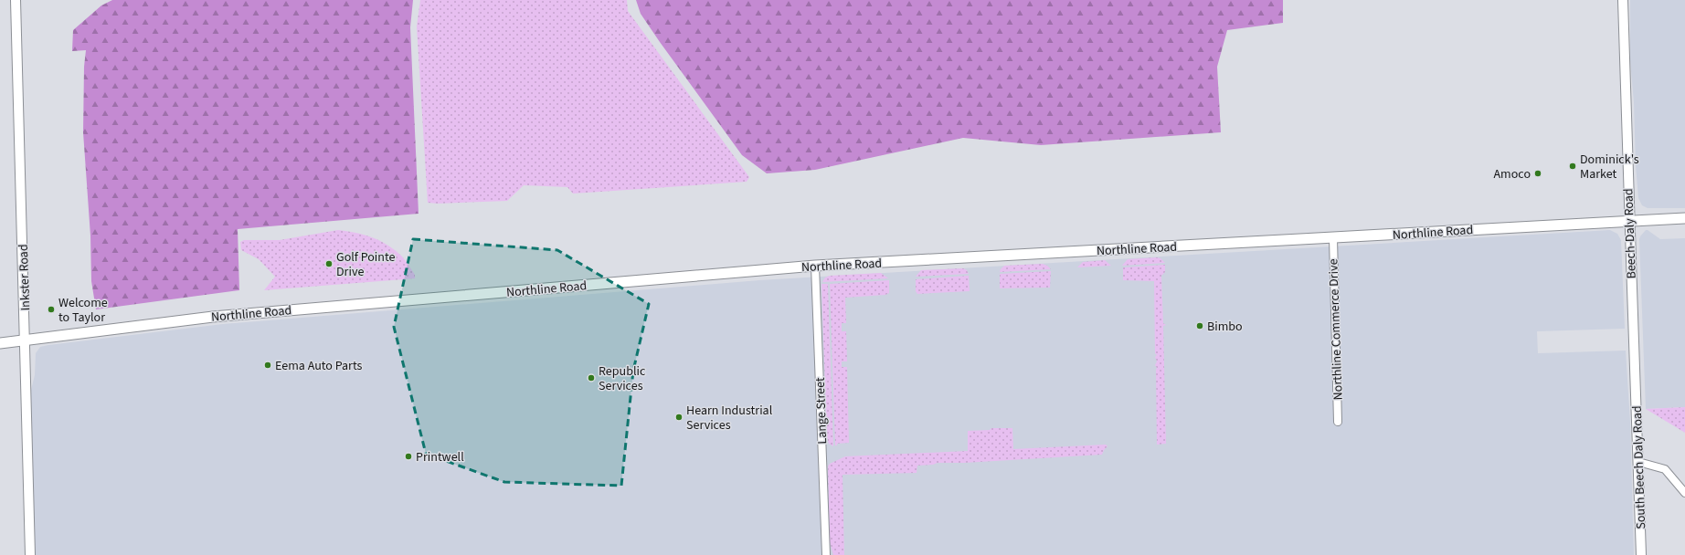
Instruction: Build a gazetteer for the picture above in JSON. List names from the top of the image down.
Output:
{
  "streets": {
    "main road": ["Northline Road"],
    "street": [
      "Beech-Daly Road",
      "Inkster Road",
      "Northline Commerce Drive",
      "Lange Street",
      "South Beech Daly Road"
    ]
  },
  "crossings": [
    ["Northline Road", "Beech-Daly Road"],
    ["Northline Road", "Inkster Road"],
    ["Northline Road", "Northline Commerce Drive"],
    ["Northline Road", "Lange Street"],
    ["Beech-Daly Road", "South Beech Daly Road"]
  ],
  "places": [
    "Dominick's Market",
    "Amoco",
    "Golf Pointe Drive",
    "Welcome to Taylor",
    "Bimbo",
    "Eema Auto Parts",
    "Republic Services",
    "Hearn Industrial Services",
    "Printwell"
  ]
}
